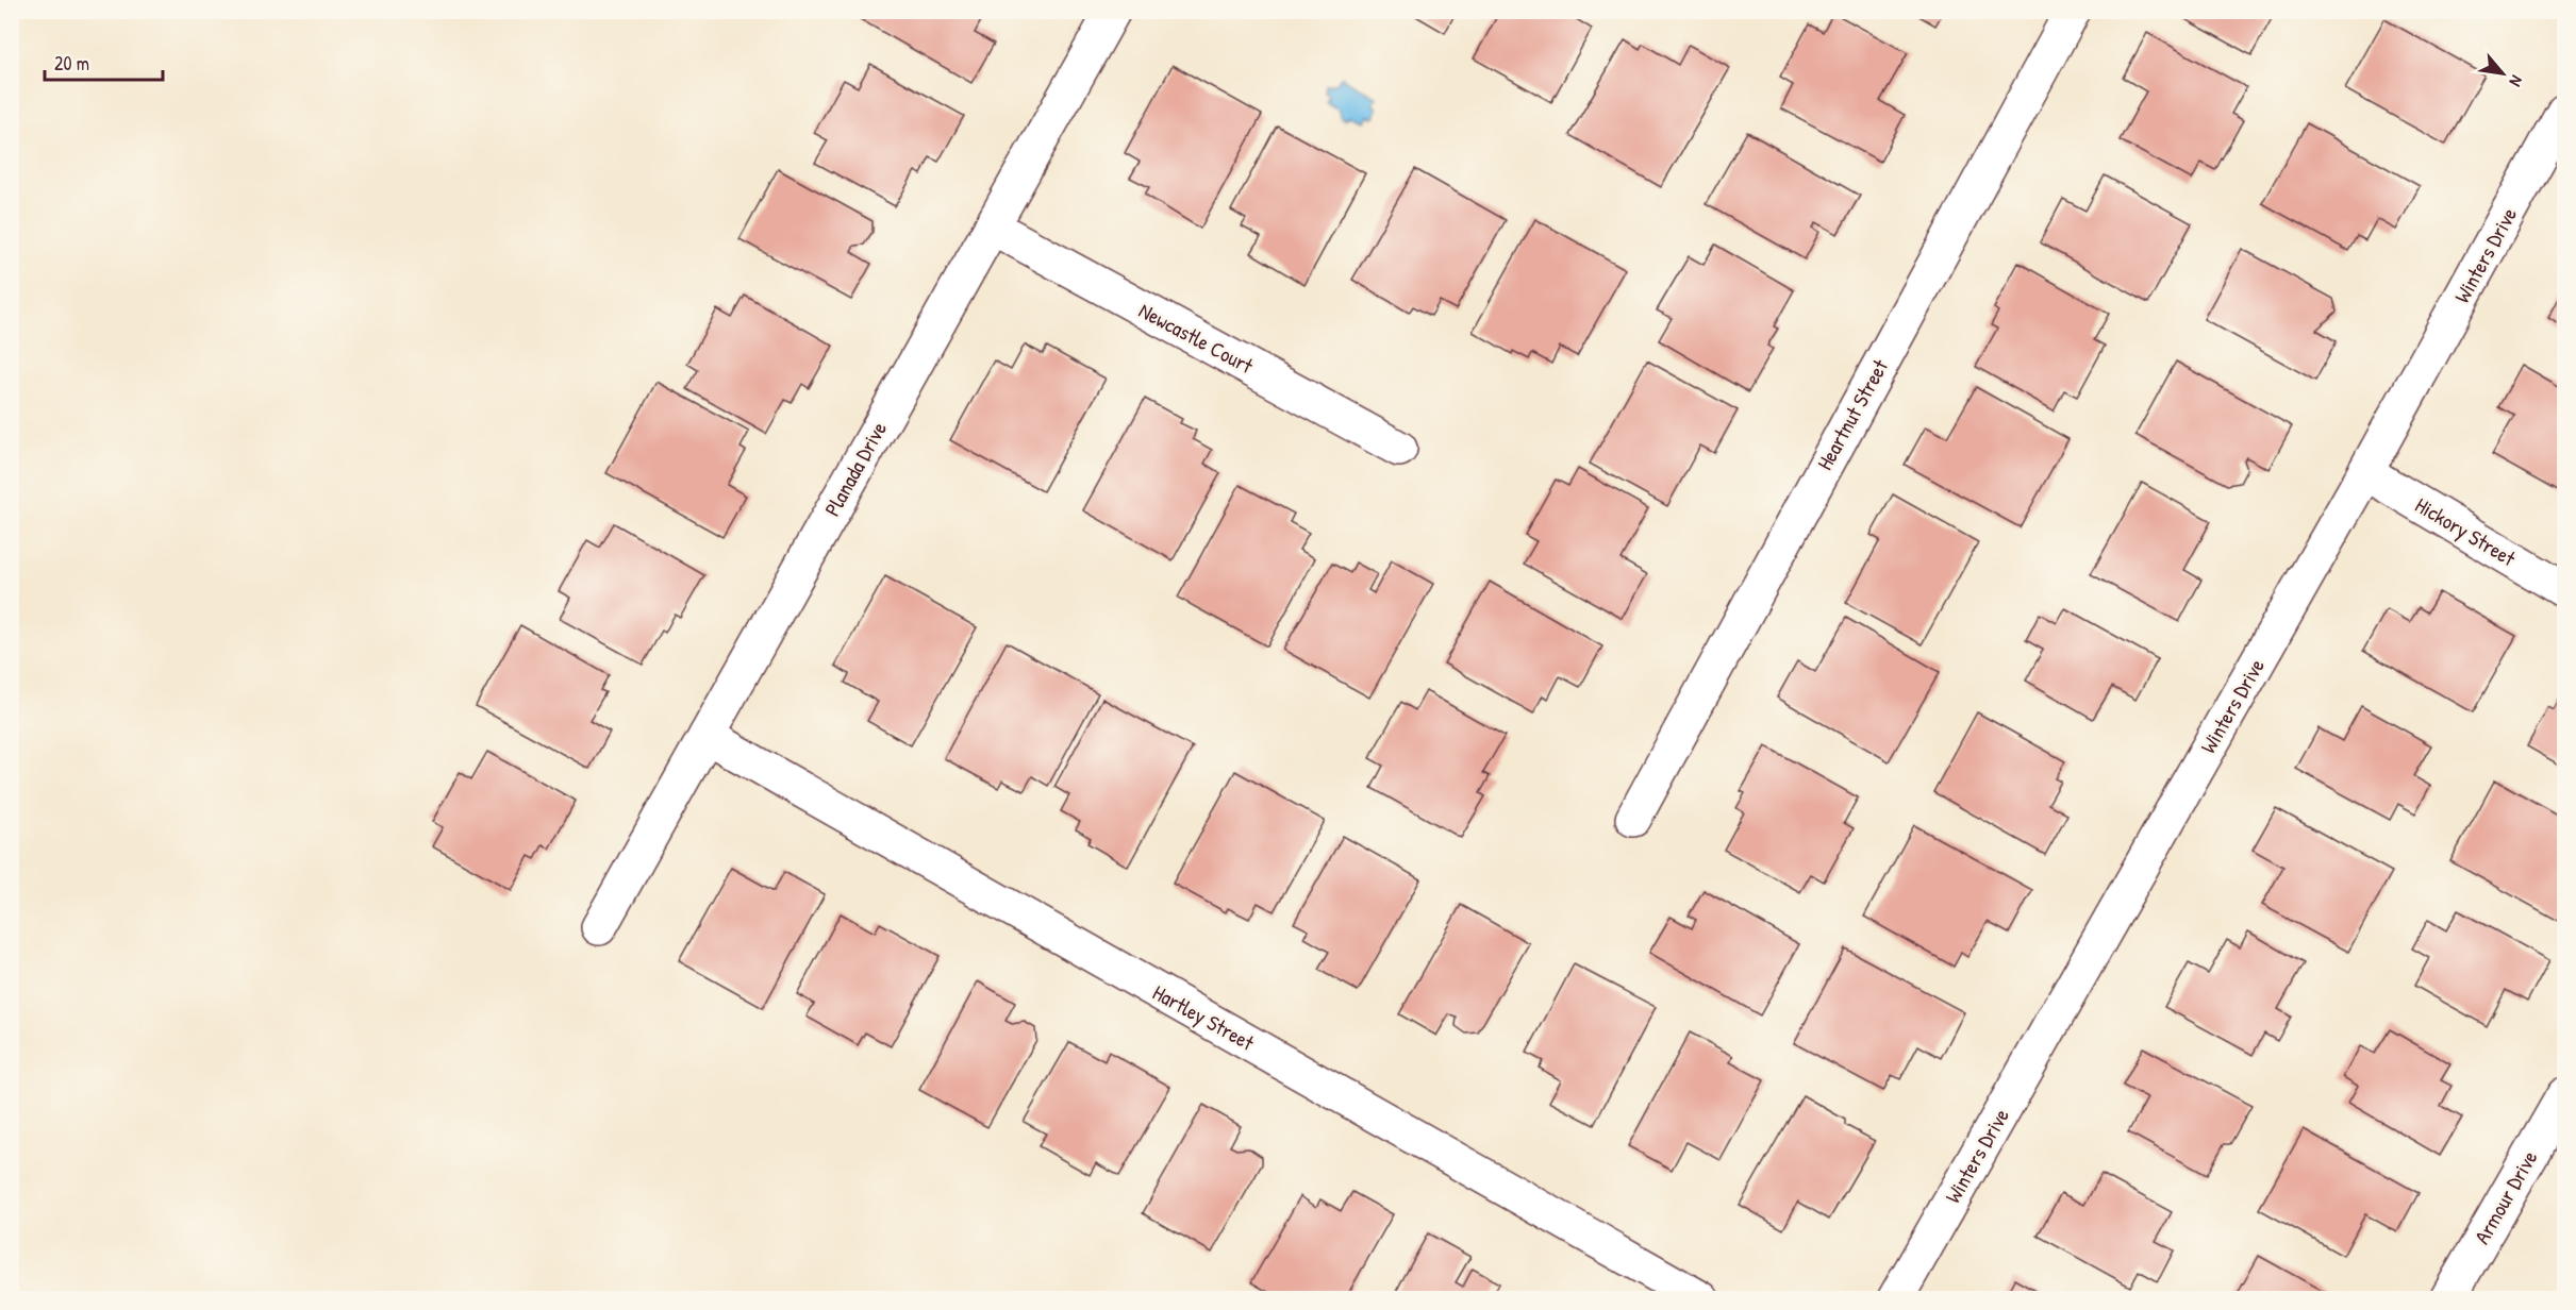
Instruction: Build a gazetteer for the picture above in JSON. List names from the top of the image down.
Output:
{
  "streets": {
    "street": [
      "Winters Drive",
      "Newcastle Court",
      "Heartnut Street",
      "Planada Drive",
      "Hickory Street",
      "Hartley Street",
      "Armour Drive"
    ]
  },
  "crossings": [
    ["Winters Drive", "Hickory Street"],
    ["Newcastle Court", "Planada Drive"],
    ["Planada Drive", "Hartley Street"]
  ],
  "scale_bar": "20 m",
  "north": "bottom right"
}
